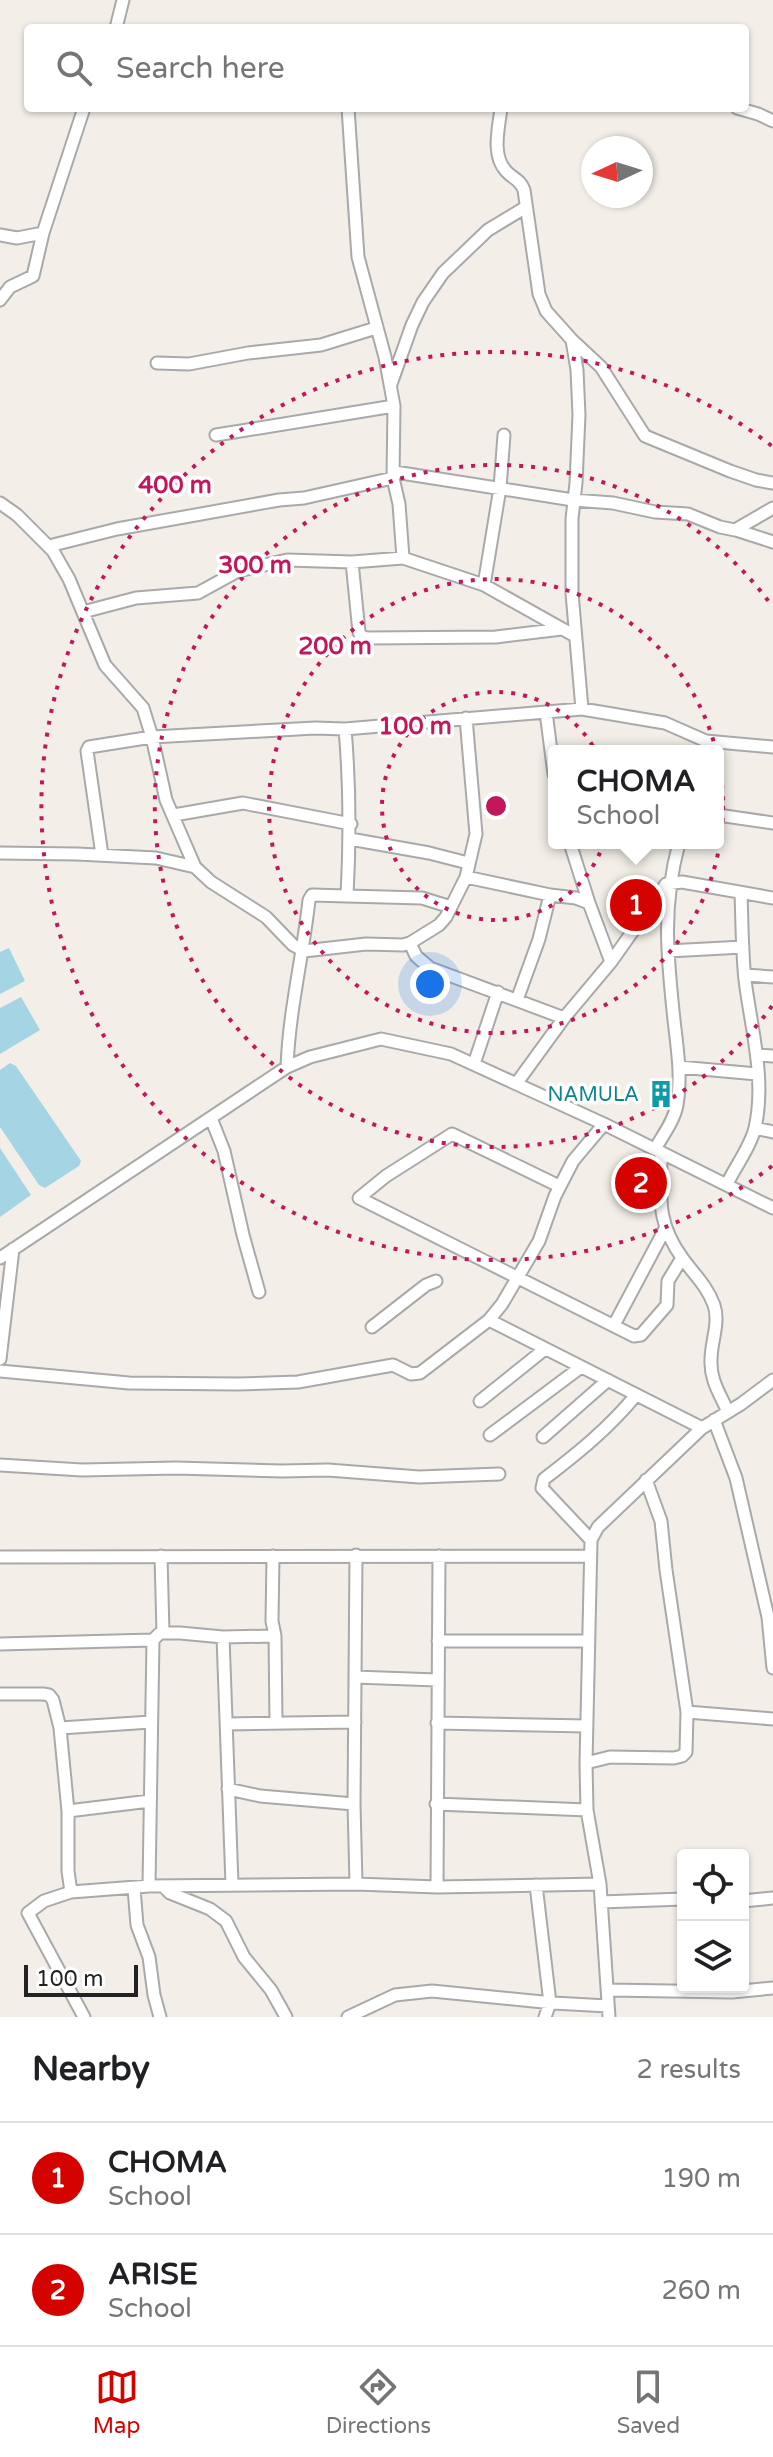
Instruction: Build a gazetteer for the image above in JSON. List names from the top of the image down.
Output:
{
  "places": {
    "building": ["NAMULA"]
  },
  "scale_bar": "100 m",
  "north": "left",
  "page": {
    "search": "Search here",
    "popup": ["CHOMA", "School"],
    "pins": ["1", "2"],
    "scale": "100 m",
    "heading": ["Nearby", "2 results"],
    "list": [
      {
        "mark": "1",
        "name": "CHOMA",
        "note": "School",
        "value": "190 m"
      },
      {
        "mark": "2",
        "name": "ARISE",
        "note": "School",
        "value": "260 m"
      }
    ],
    "nav": ["Map", "Directions", "Saved"]
  },
  "rings": [
    "400 m",
    "300 m",
    "200 m",
    "100 m"
  ]
}
